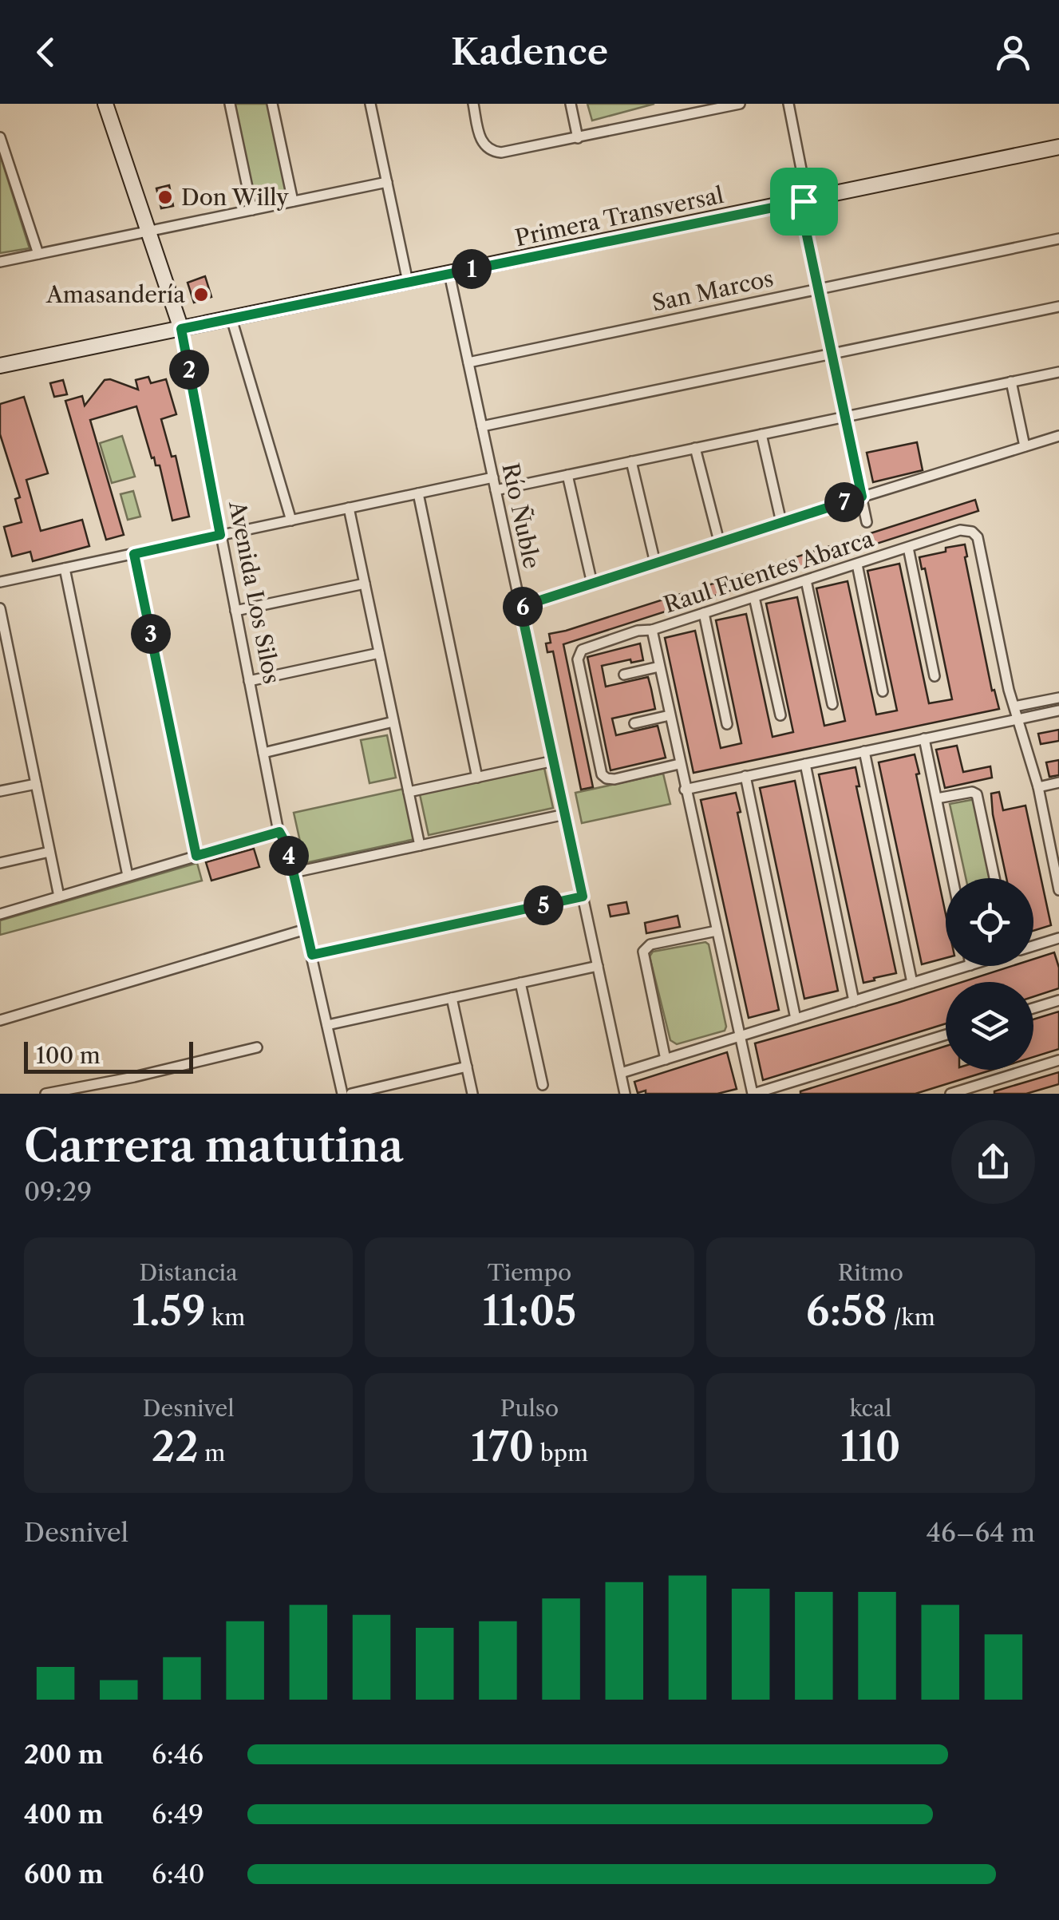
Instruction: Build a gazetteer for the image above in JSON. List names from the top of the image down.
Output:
{
  "streets": {
    "main road": ["Primera Transversal", "Avenida Los Silos"],
    "street": ["San Marcos", "Río Ñuble", "Raul Fuentes Abarca"]
  },
  "crossings": [
    ["Primera Transversal", "Río Ñuble"],
    ["Primera Transversal", "Avenida Los Silos"],
    ["San Marcos", "Río Ñuble"]
  ],
  "places": ["Don Willy", "Amasandería"],
  "scale_bar": "100 m",
  "page": {
    "header": "Kadence",
    "pins": [
      "1",
      "2",
      "7",
      "6",
      "3",
      "4",
      "5"
    ],
    "scale": "100 m",
    "heading": ["Carrera matutina", "09:29"],
    "stats": [
      ["Distancia", "1.59 km"],
      ["Tiempo", "11:05"],
      ["Ritmo", "6:58 /km"],
      ["Desnivel", "22 m"],
      ["Pulso", "170 bpm"],
      ["kcal", "110"]
    ],
    "chart": ["Desnivel", "46–64 m"],
    "list": [
      {
        "name": "200 m",
        "note": "6:46"
      },
      {
        "name": "400 m",
        "note": "6:49"
      },
      {
        "name": "600 m",
        "note": "6:40"
      }
    ]
  }
}
